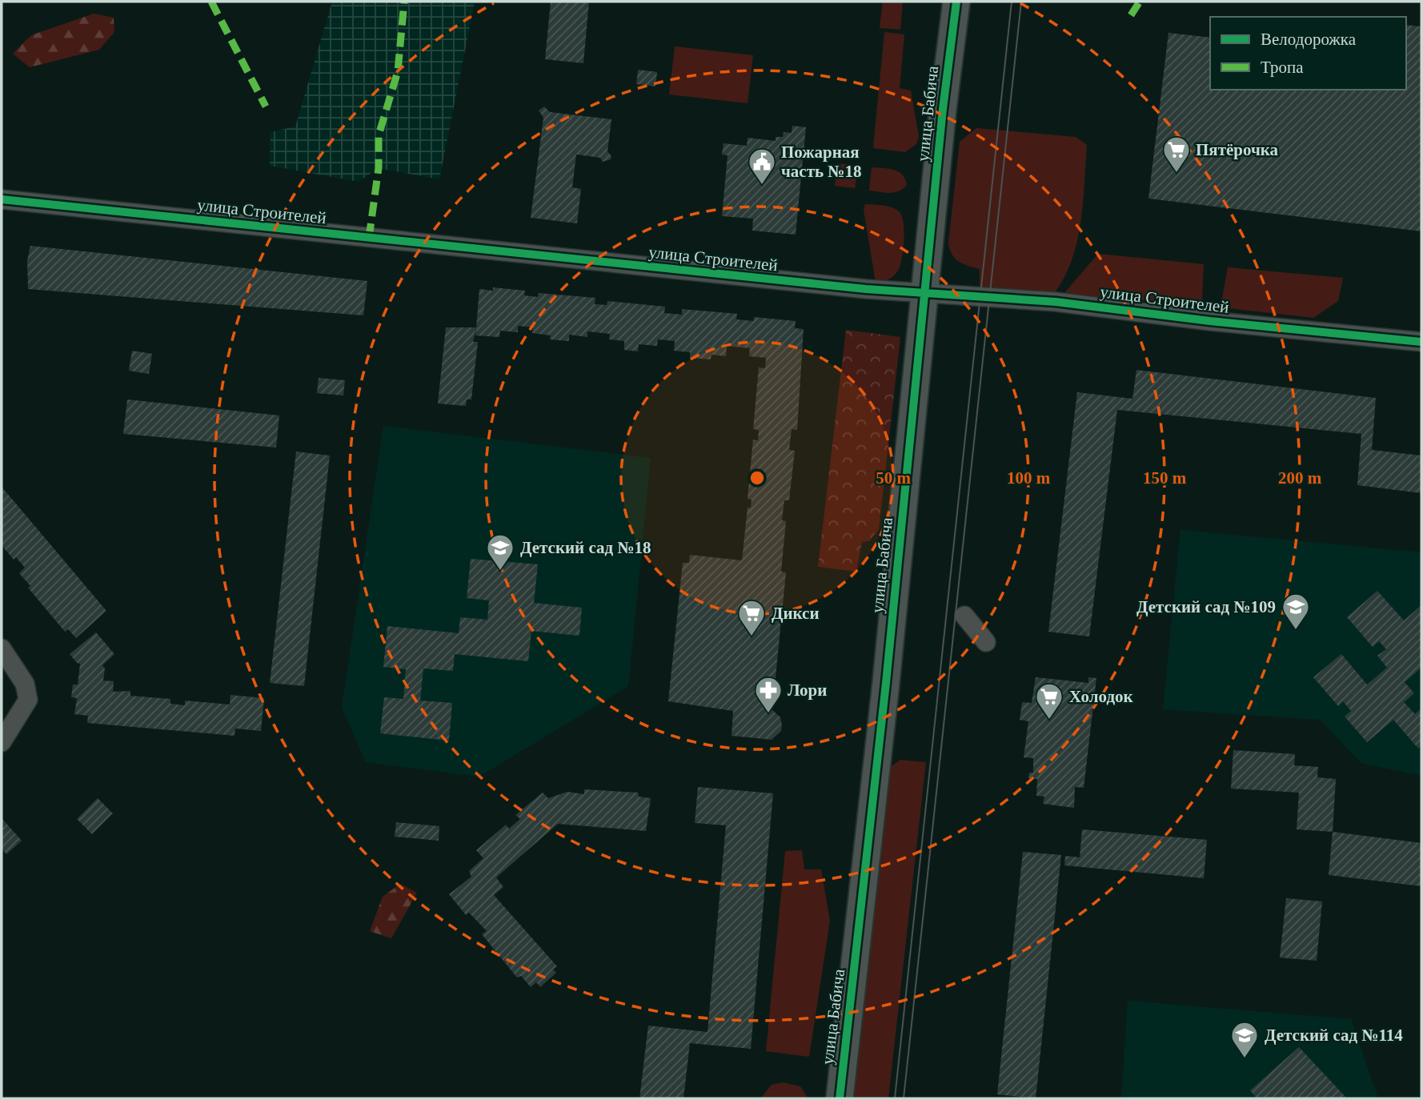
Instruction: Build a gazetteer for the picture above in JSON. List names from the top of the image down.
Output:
{
  "streets": {
    "street": ["улица Бабича", "улица Строителей"]
  },
  "crossings": [
    ["улица Бабича", "улица Строителей"]
  ],
  "places": {
    "supermarket": ["Пятёрочка", "Дикси", "Холодок"],
    "public building": ["Пожарная часть №18"],
    "school or university": ["Детский сад №18", "Детский сад №109", "Детский сад №114"],
    "pharmacy": ["Лори"]
  },
  "legend": ["Велодорожка", "Тропа"],
  "rings": [
    "50 m",
    "100 m",
    "150 m",
    "200 m"
  ]
}
